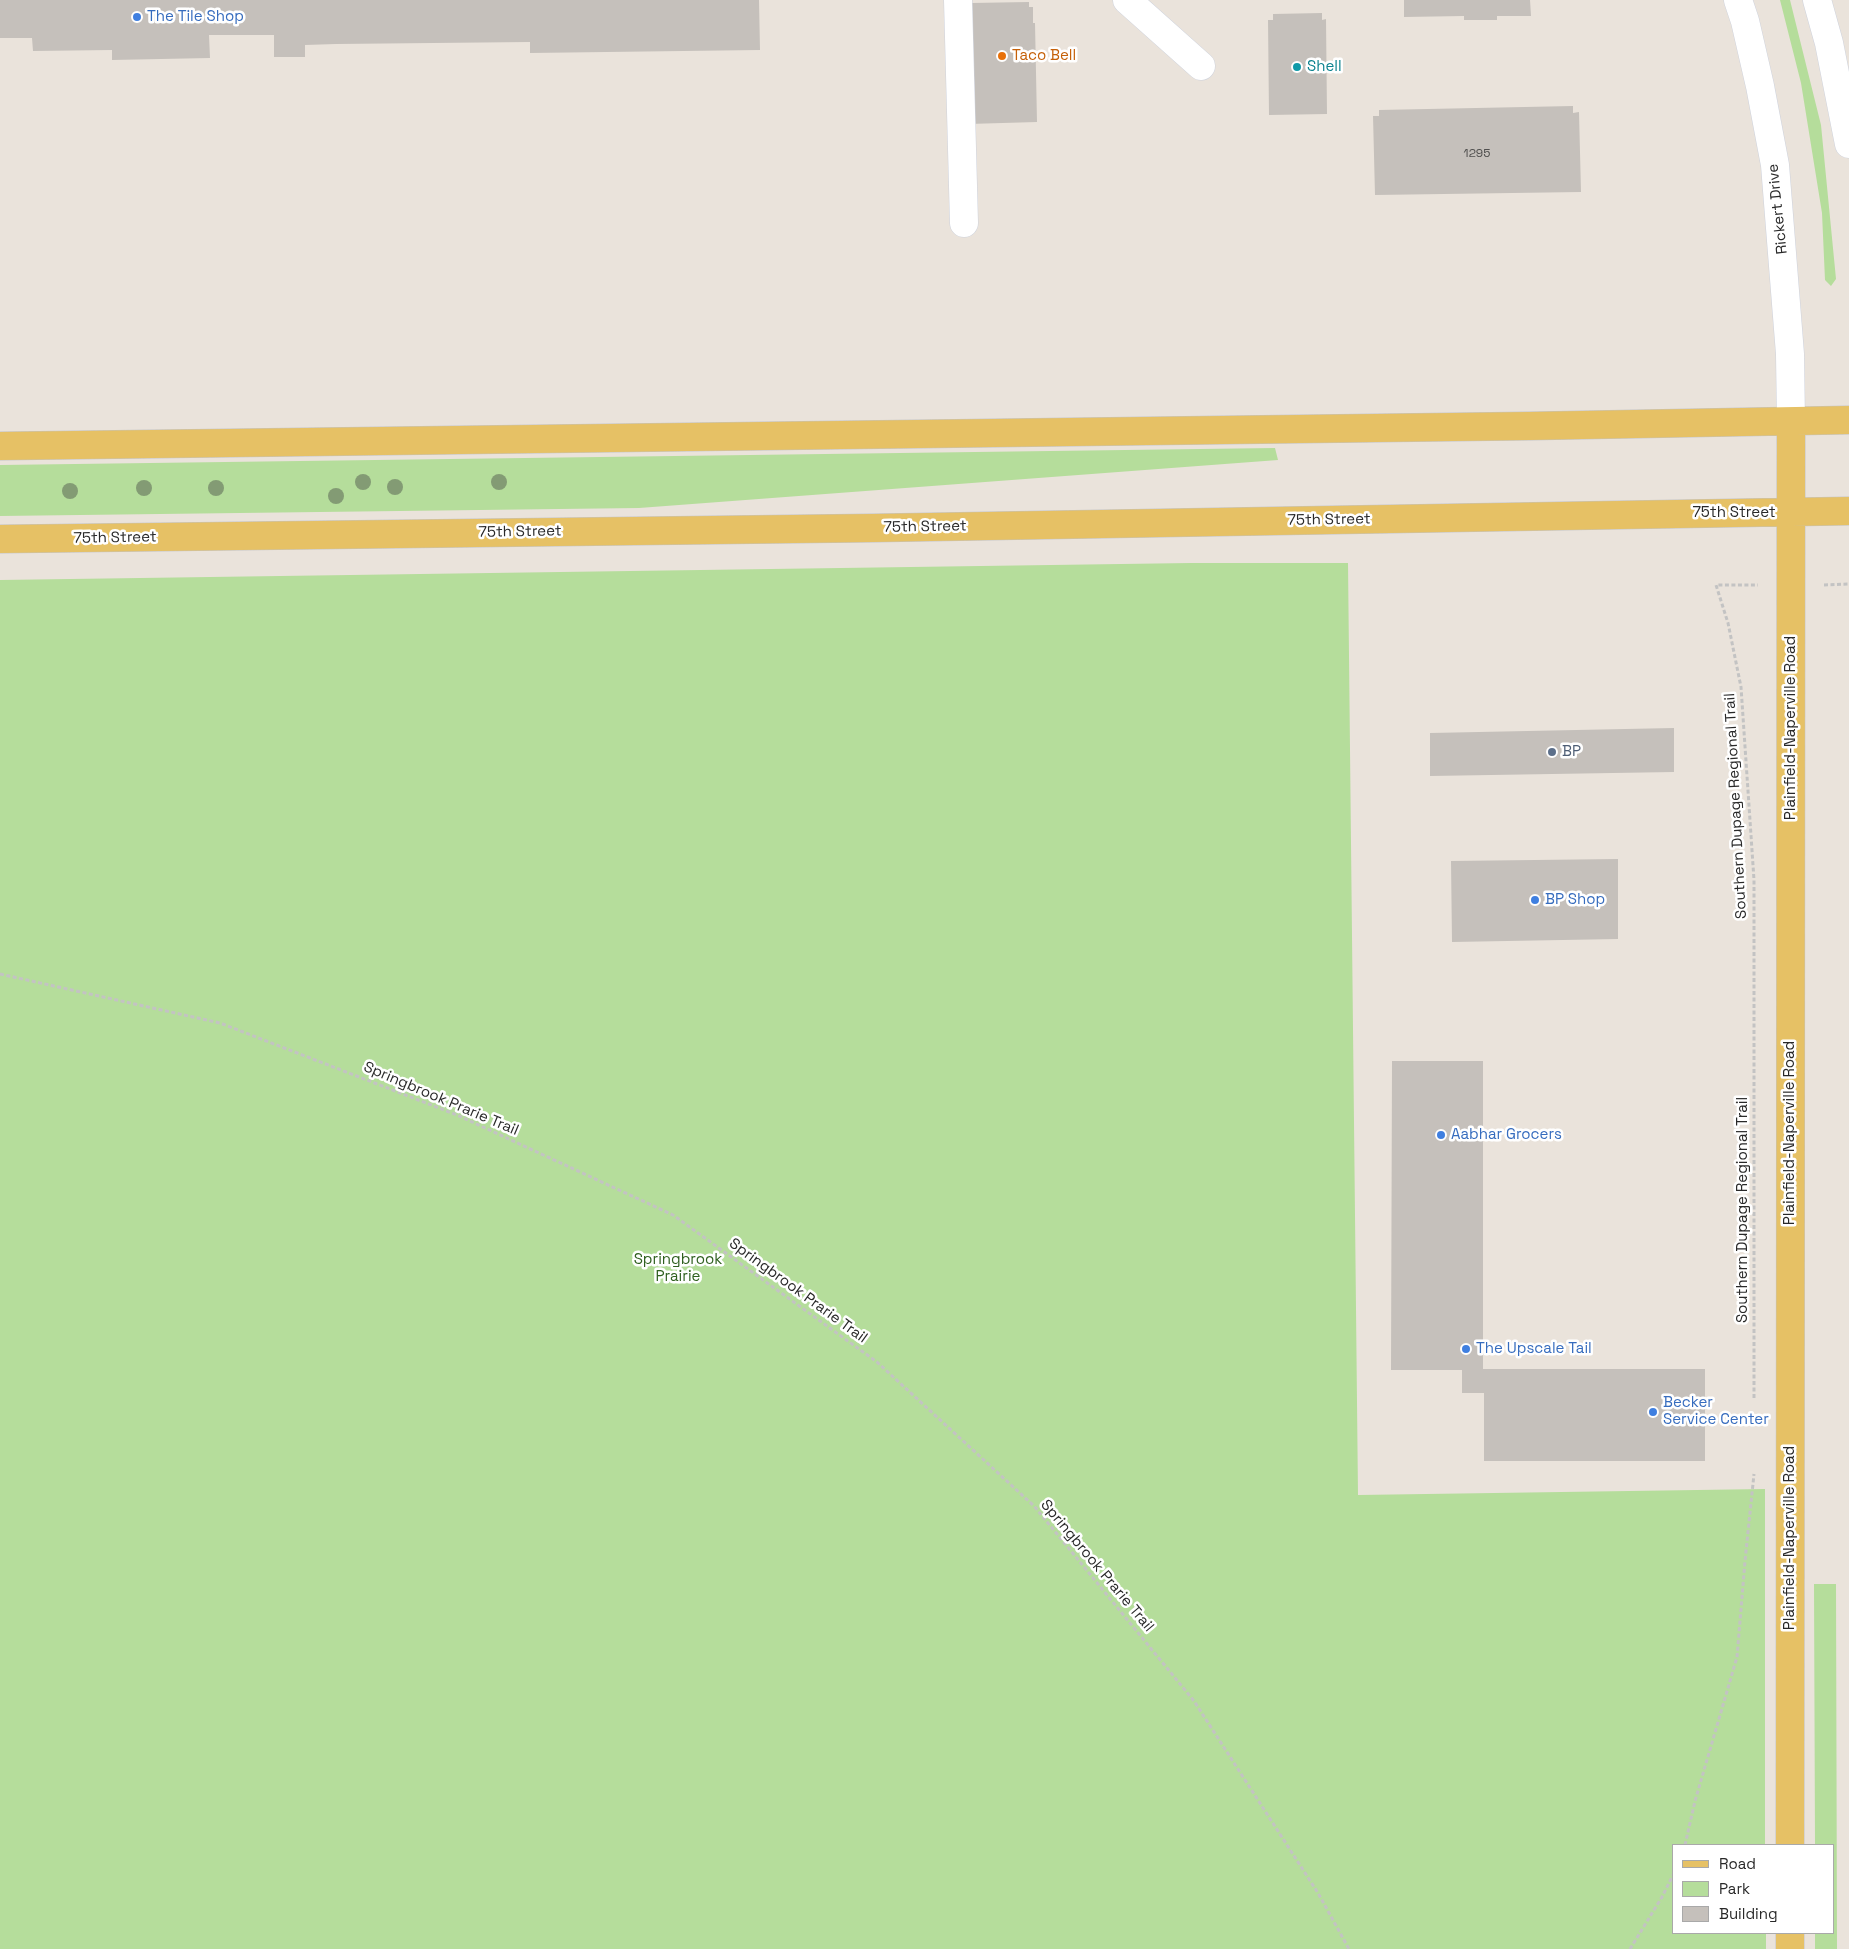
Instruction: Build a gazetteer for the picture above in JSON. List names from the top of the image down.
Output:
{
  "streets": {
    "main road": ["75th Street", "Plainfield-Naperville Road"],
    "street": ["Rickert Drive"],
    "path": ["Southern Dupage Regional Trail", "Springbrook Prarie Trail"]
  },
  "crossings": [
    ["Rickert Drive", "Plainfield-Naperville Road"],
    ["75th Street", "Plainfield-Naperville Road"]
  ],
  "parks": ["Springbrook Prairie"],
  "places": [
    "The Tile Shop",
    "Taco Bell",
    "Shell",
    "BP",
    "BP Shop",
    "Aabhar Grocers",
    "The Upscale Tail",
    "Becker Service Center"
  ],
  "house_numbers": ["1295"],
  "legend": ["Road", "Park", "Building"]
}
